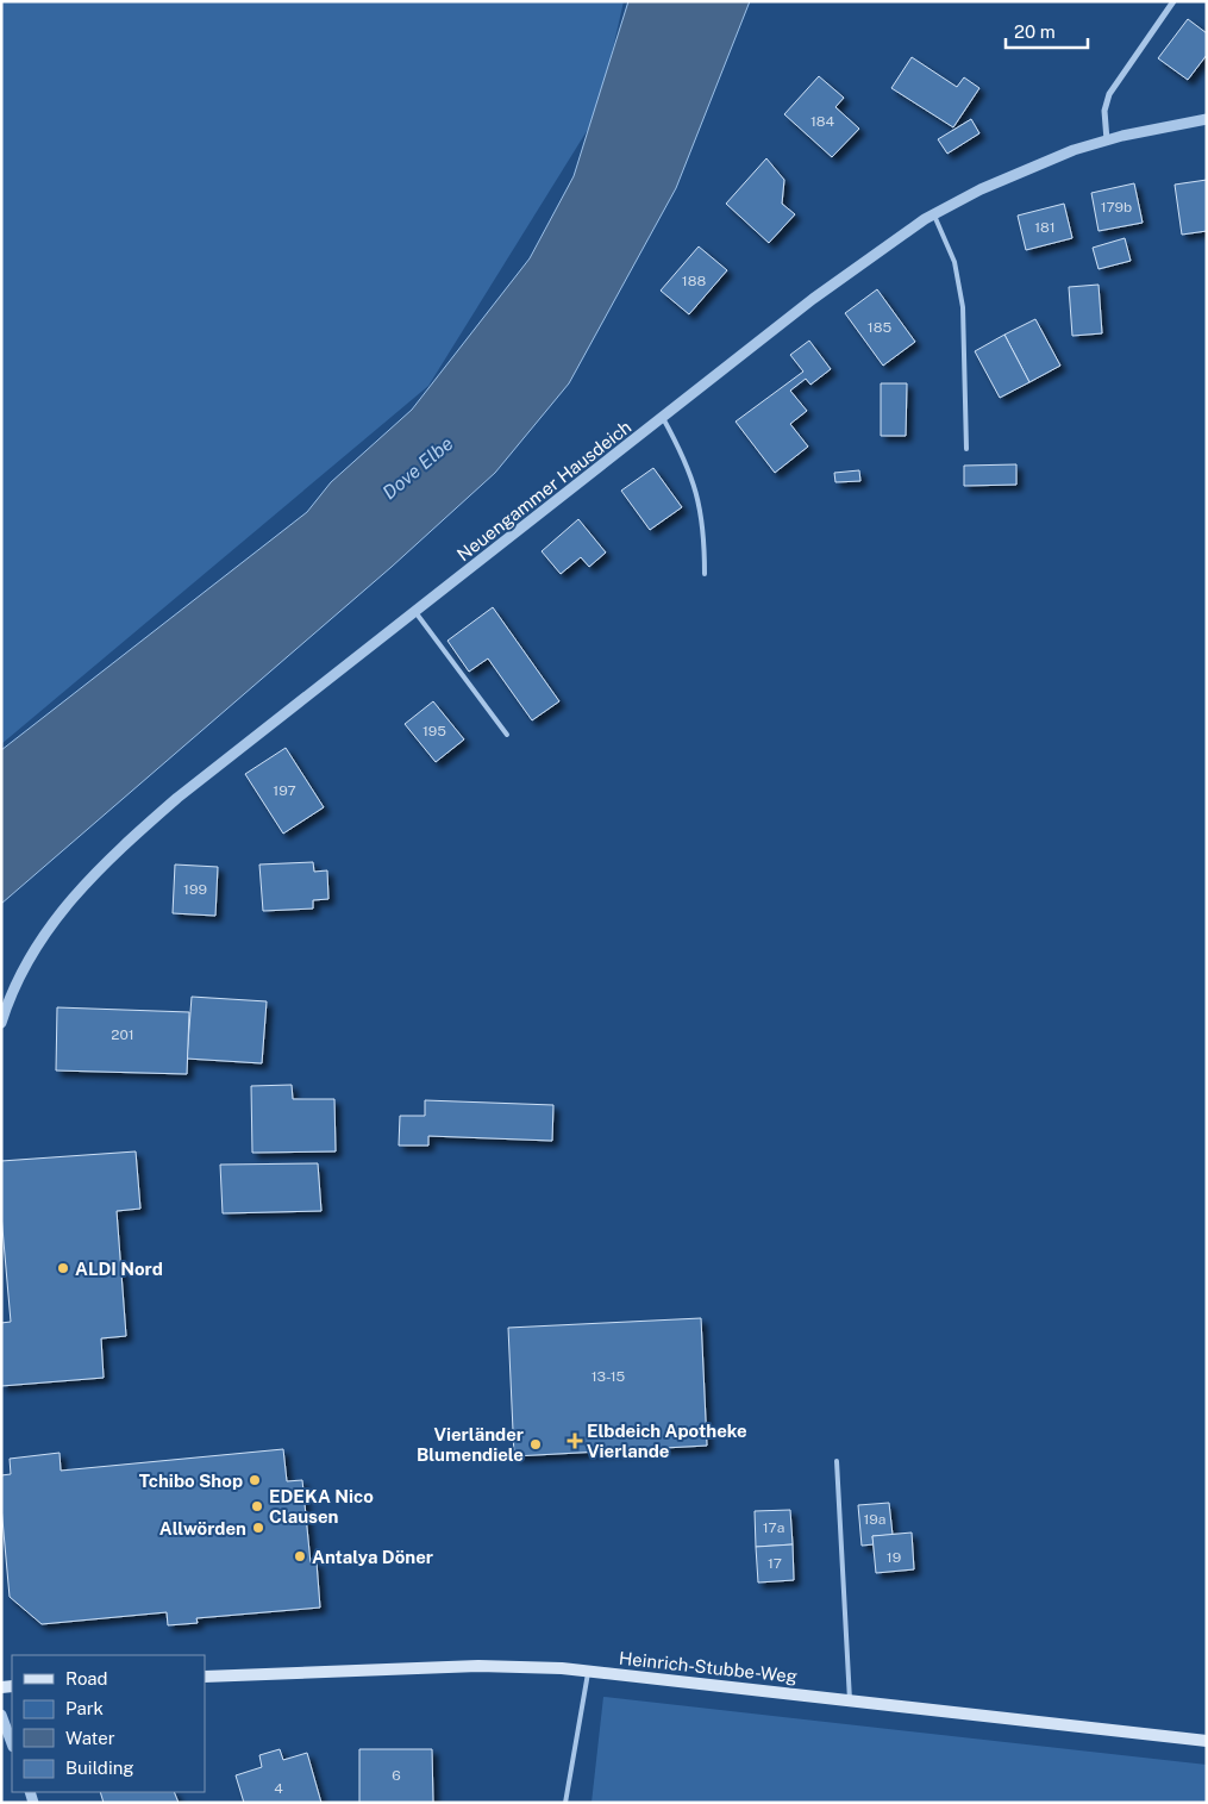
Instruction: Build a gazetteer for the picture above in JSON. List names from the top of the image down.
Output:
{
  "streets": {
    "main road": ["Heinrich-Stubbe-Weg"],
    "street": ["Neuengammer Hausdeich"]
  },
  "water": ["Dove Elbe"],
  "places": {
    "other": [
      "ALDI Nord",
      "Vierländer Blumendiele",
      "Tchibo Shop",
      "EDEKA Nico Clausen",
      "Allwörden",
      "Antalya Döner"
    ],
    "health": ["Elbdeich Apotheke Vierlande"]
  },
  "house_numbers": [
    "184",
    "179b",
    "181",
    "188",
    "185",
    "195",
    "197",
    "199",
    "201",
    "13-15",
    "19a",
    "17a",
    "19",
    "17",
    "6",
    "4"
  ],
  "legend": [
    "Road",
    "Park",
    "Water",
    "Building"
  ],
  "scale_bar": "20 m"
}
